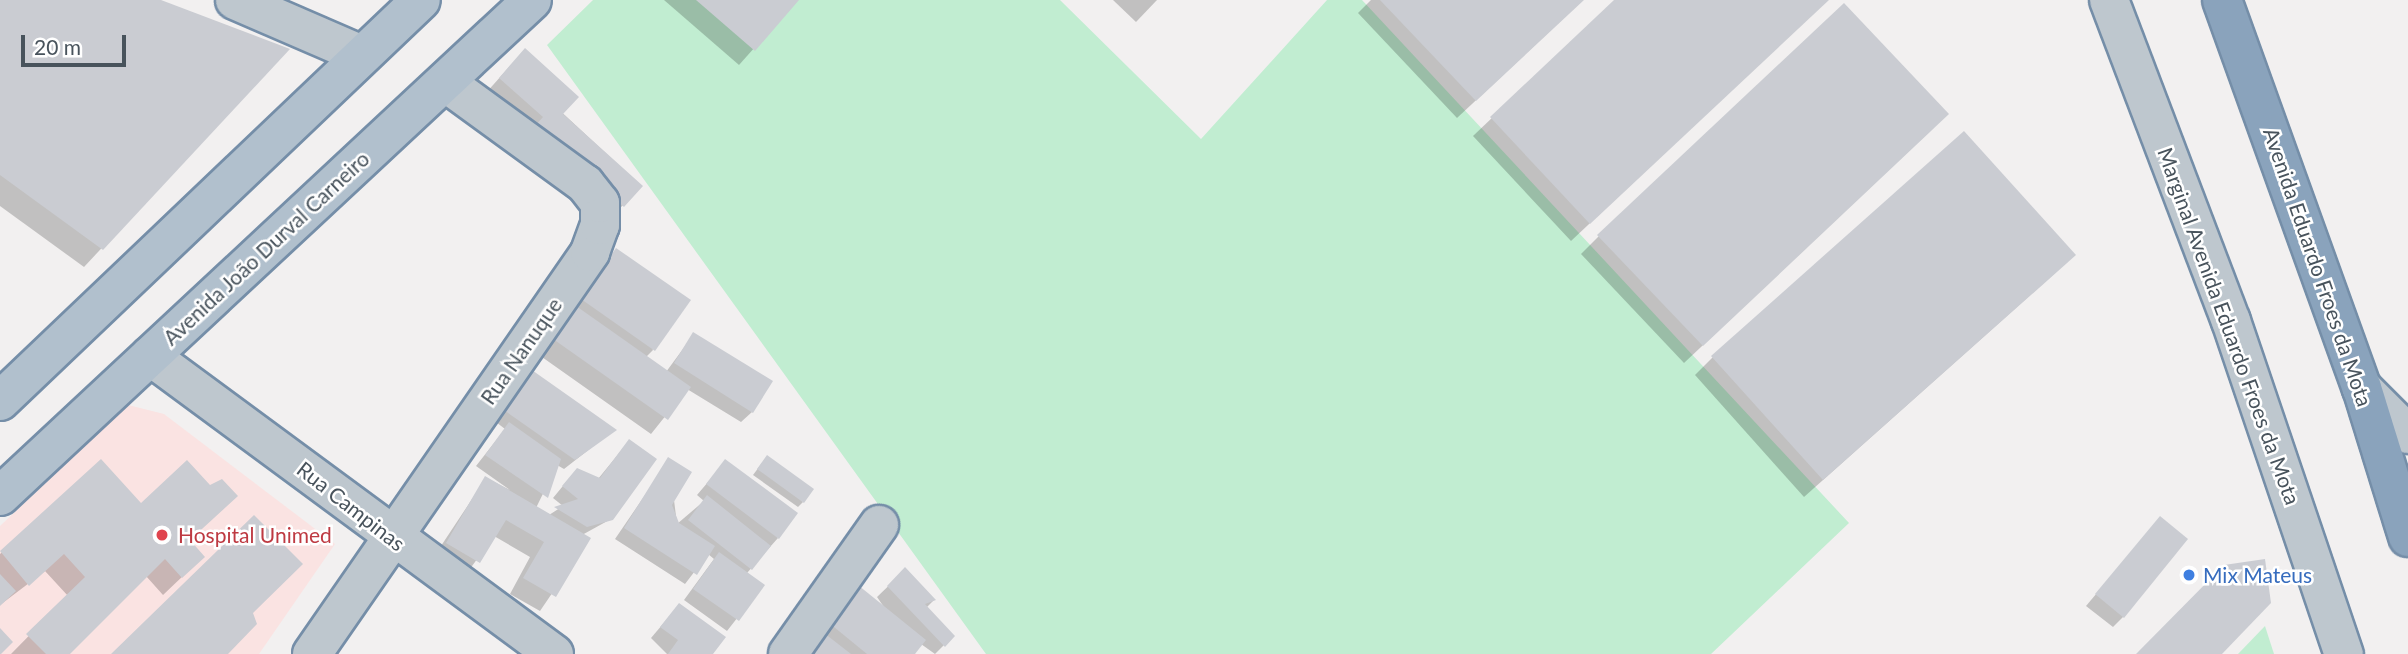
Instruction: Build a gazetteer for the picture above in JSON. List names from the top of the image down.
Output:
{
  "streets": {
    "highway": ["Avenida Eduardo Froes da Mota"],
    "main road": ["Avenida João Durval Carneiro"],
    "street": ["Marginal Avenida Eduardo Froes da Mota", "Rua Nanuque", "Rua Campinas"]
  },
  "crossings": [
    ["Avenida João Durval Carneiro", "Rua Nanuque"],
    ["Avenida João Durval Carneiro", "Rua Campinas"],
    ["Rua Nanuque", "Rua Campinas"]
  ],
  "places": ["Hospital Unimed", "Mix Mateus"],
  "scale_bar": "20 m"
}
